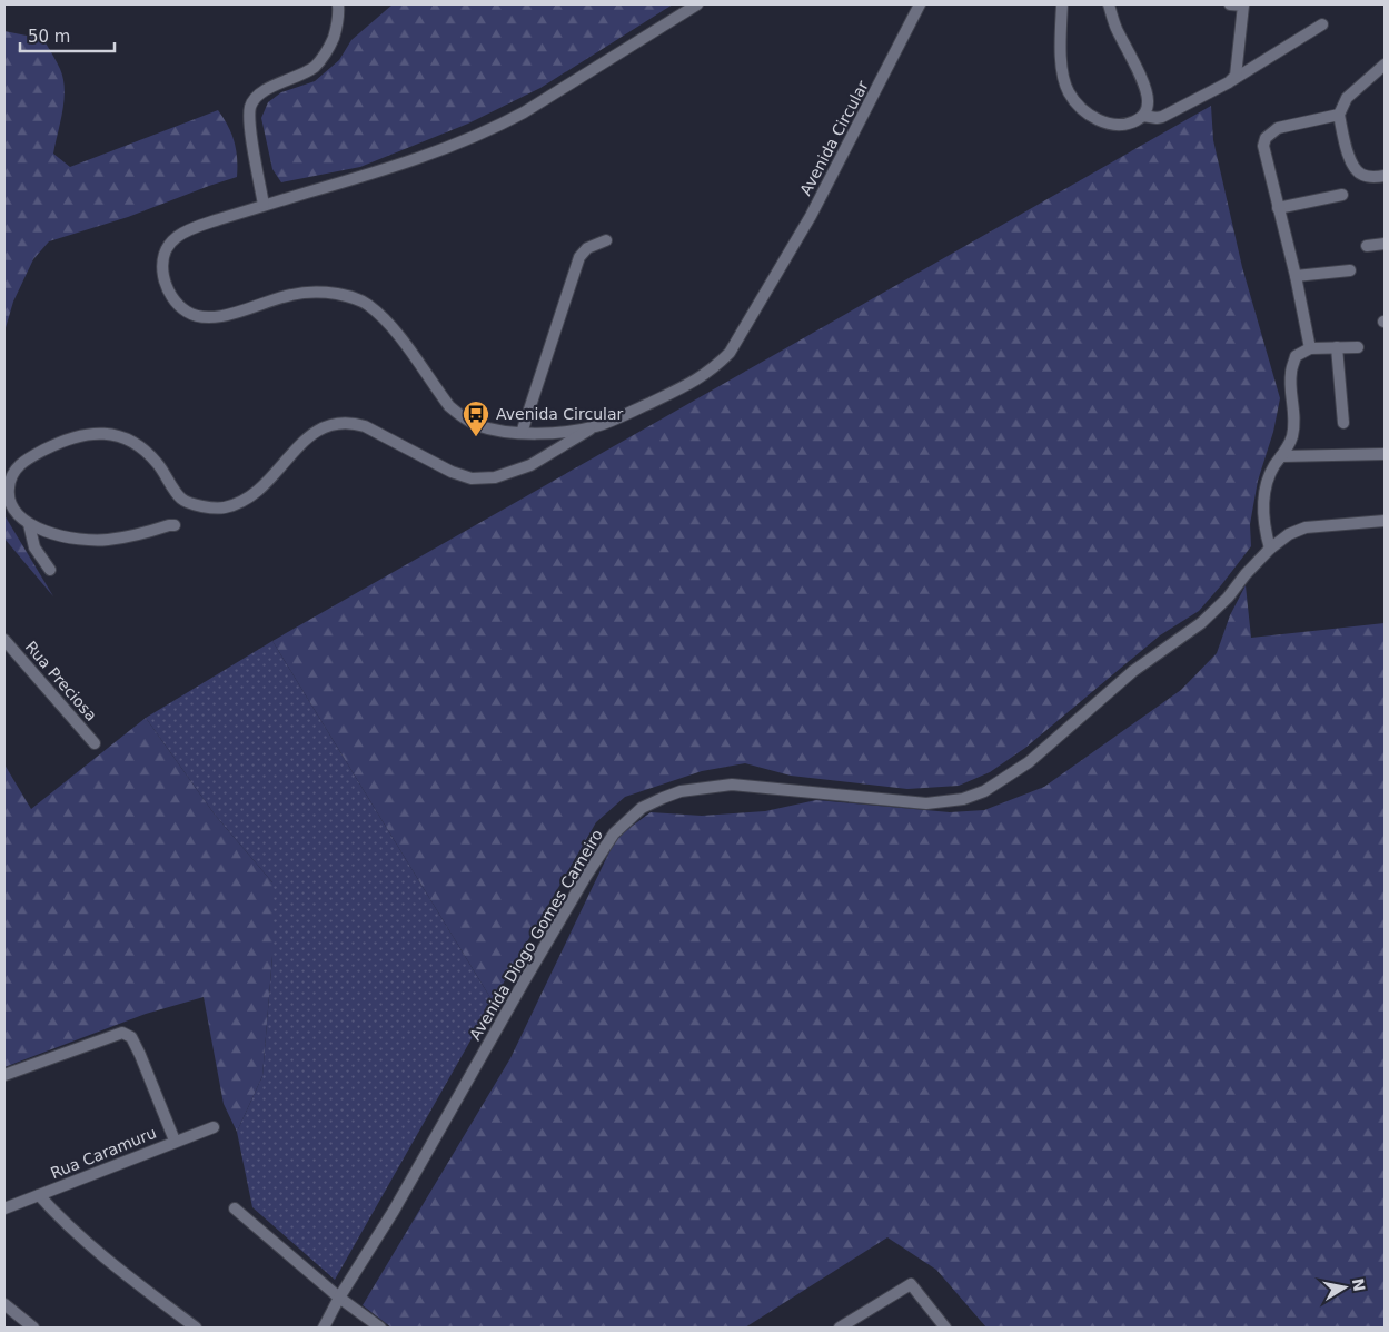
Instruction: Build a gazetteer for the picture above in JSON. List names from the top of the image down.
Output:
{
  "streets": {
    "street": [
      "Avenida Circular",
      "Rua Preciosa",
      "Avenida Diogo Gomes Carneiro",
      "Rua Caramuru"
    ]
  },
  "places": {
    "bus stop": ["Avenida Circular"]
  },
  "scale_bar": "50 m",
  "north": "right"
}
